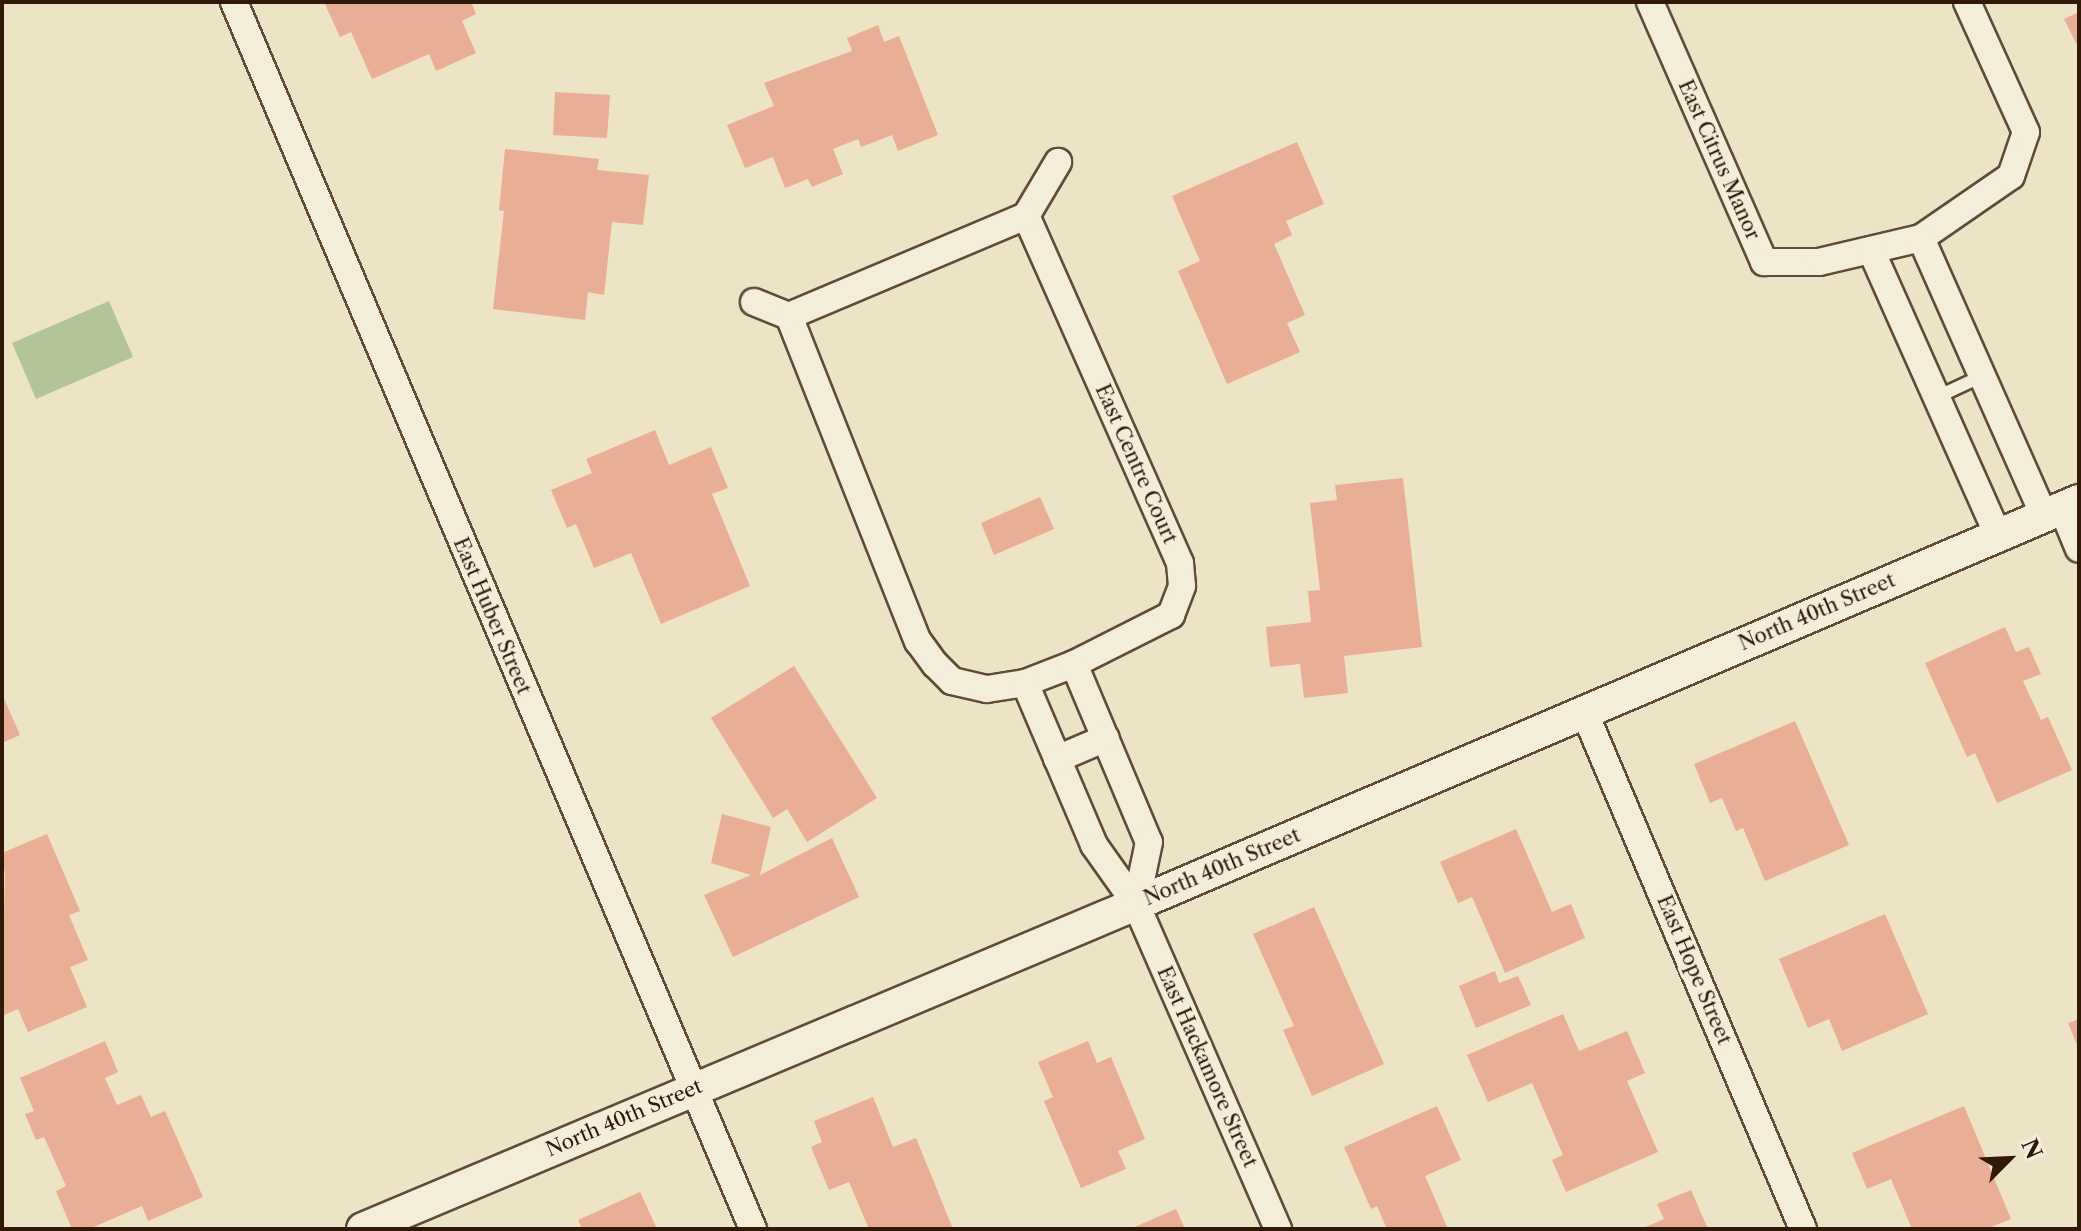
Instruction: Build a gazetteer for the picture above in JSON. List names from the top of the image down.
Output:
{
  "streets": {
    "street": [
      "East Citrus Manor",
      "East Centre Court",
      "North 40th Street",
      "East Huber Street",
      "East Hope Street",
      "East Hackamore Street"
    ]
  },
  "crossings": [
    ["North 40th Street", "East Huber Street"],
    ["North 40th Street", "East Hope Street"],
    ["North 40th Street", "East Hackamore Street"]
  ],
  "north": "top right"
}
